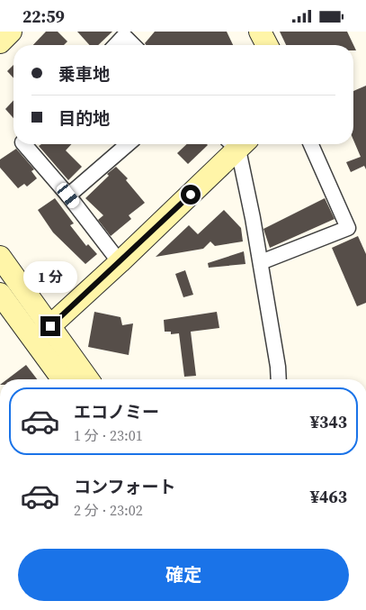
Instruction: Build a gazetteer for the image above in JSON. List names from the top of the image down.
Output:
{
  "page": {
    "status": "22:59",
    "banner": ["乗車地", "目的地"],
    "bubble": "1 分",
    "list": [
      {
        "name": "エコノミー",
        "note": "1 分 · 23:01",
        "value": "¥343"
      },
      {
        "name": "コンフォート",
        "note": "2 分 · 23:02",
        "value": "¥463"
      }
    ],
    "buttons": "確定"
  }
}
